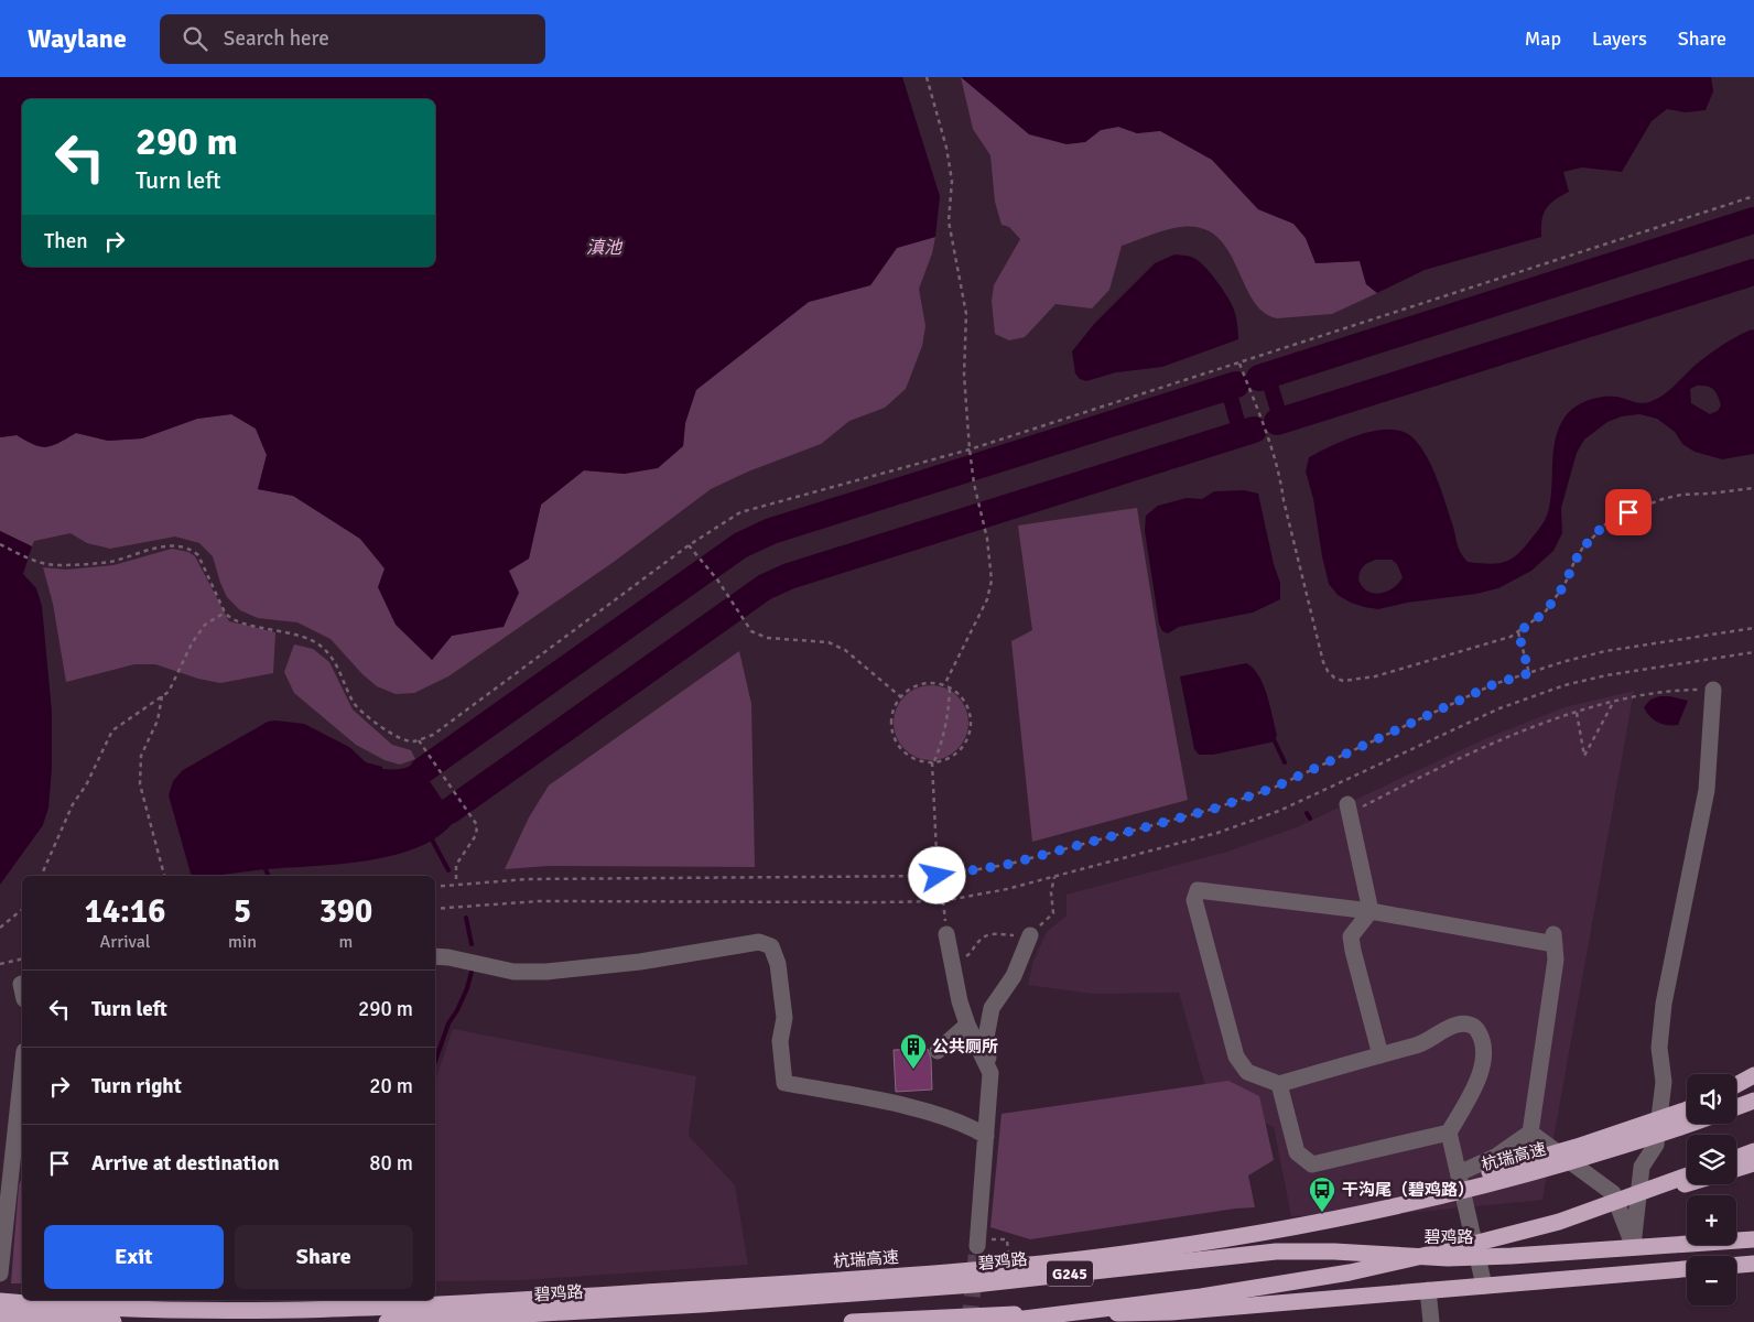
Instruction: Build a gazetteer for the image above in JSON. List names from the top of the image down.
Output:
{
  "streets": {
    "highway": ["杭瑞高速", "碧鸡路", "G245"]
  },
  "water": ["滇池"],
  "places": {
    "building": ["公共厕所"],
    "bus stop": ["干沟尾（碧鸡路）"]
  },
  "page": {
    "header": "Waylane",
    "search": "Search here",
    "nav": ["Map", "Layers", "Share"],
    "turn": ["290 m", "Turn left"],
    "then": "Then",
    "eta": [
      "14:16",
      "Arrival",
      "5",
      "min",
      "390",
      "m"
    ],
    "list": [
      {
        "name": "Turn left",
        "value": "290 m"
      },
      {
        "name": "Turn right",
        "value": "20 m"
      },
      {
        "name": "Arrive at destination",
        "value": "80 m"
      }
    ],
    "map_buttons": ["+", "−"],
    "buttons": ["Exit", "Share"]
  }
}
